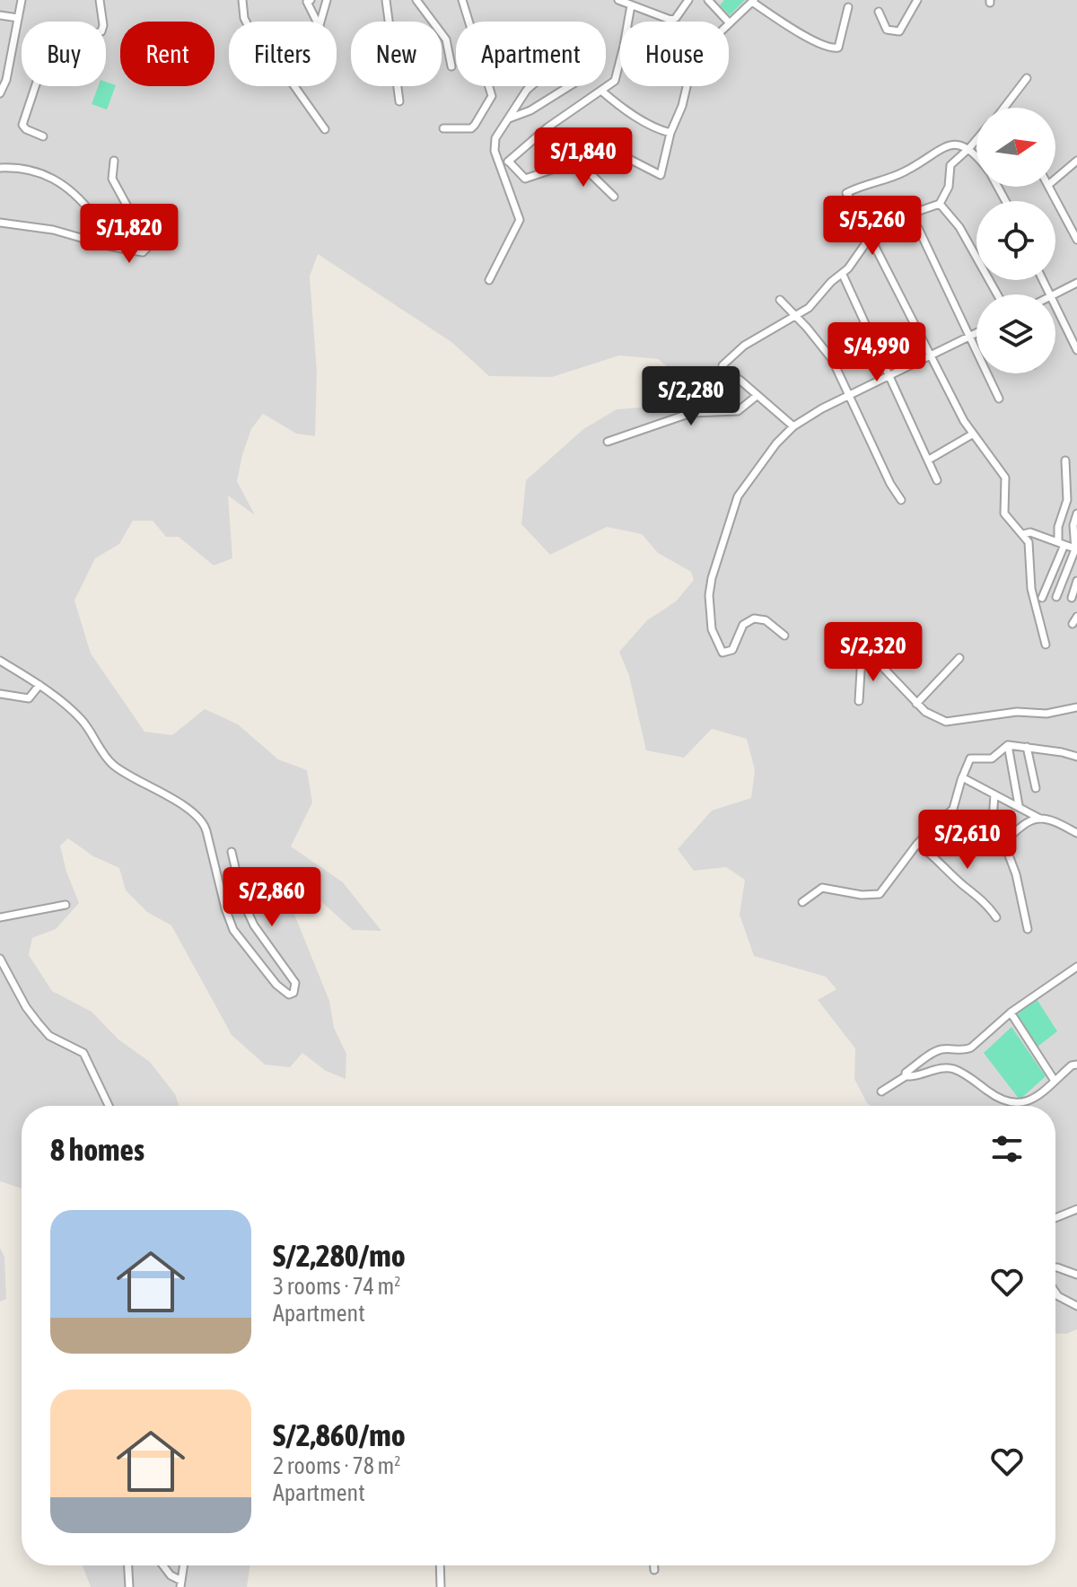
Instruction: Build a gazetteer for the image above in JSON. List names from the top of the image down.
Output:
{
  "north": "right",
  "page": {
    "chip": [
      "Buy",
      "Rent",
      "Filters",
      "New",
      "Apartment",
      "House"
    ],
    "price": [
      "S/1,840",
      "S/5,260",
      "S/1,820",
      "S/4,990",
      "S/2,280",
      "S/2,320",
      "S/2,610",
      "S/2,860"
    ],
    "heading": "8 homes",
    "list": [
      {
        "name": "S/2,280/mo",
        "note": "3 rooms · 74 m² · Apartment"
      },
      {
        "name": "S/2,860/mo",
        "note": "2 rooms · 78 m² · Apartment"
      }
    ]
  }
}
